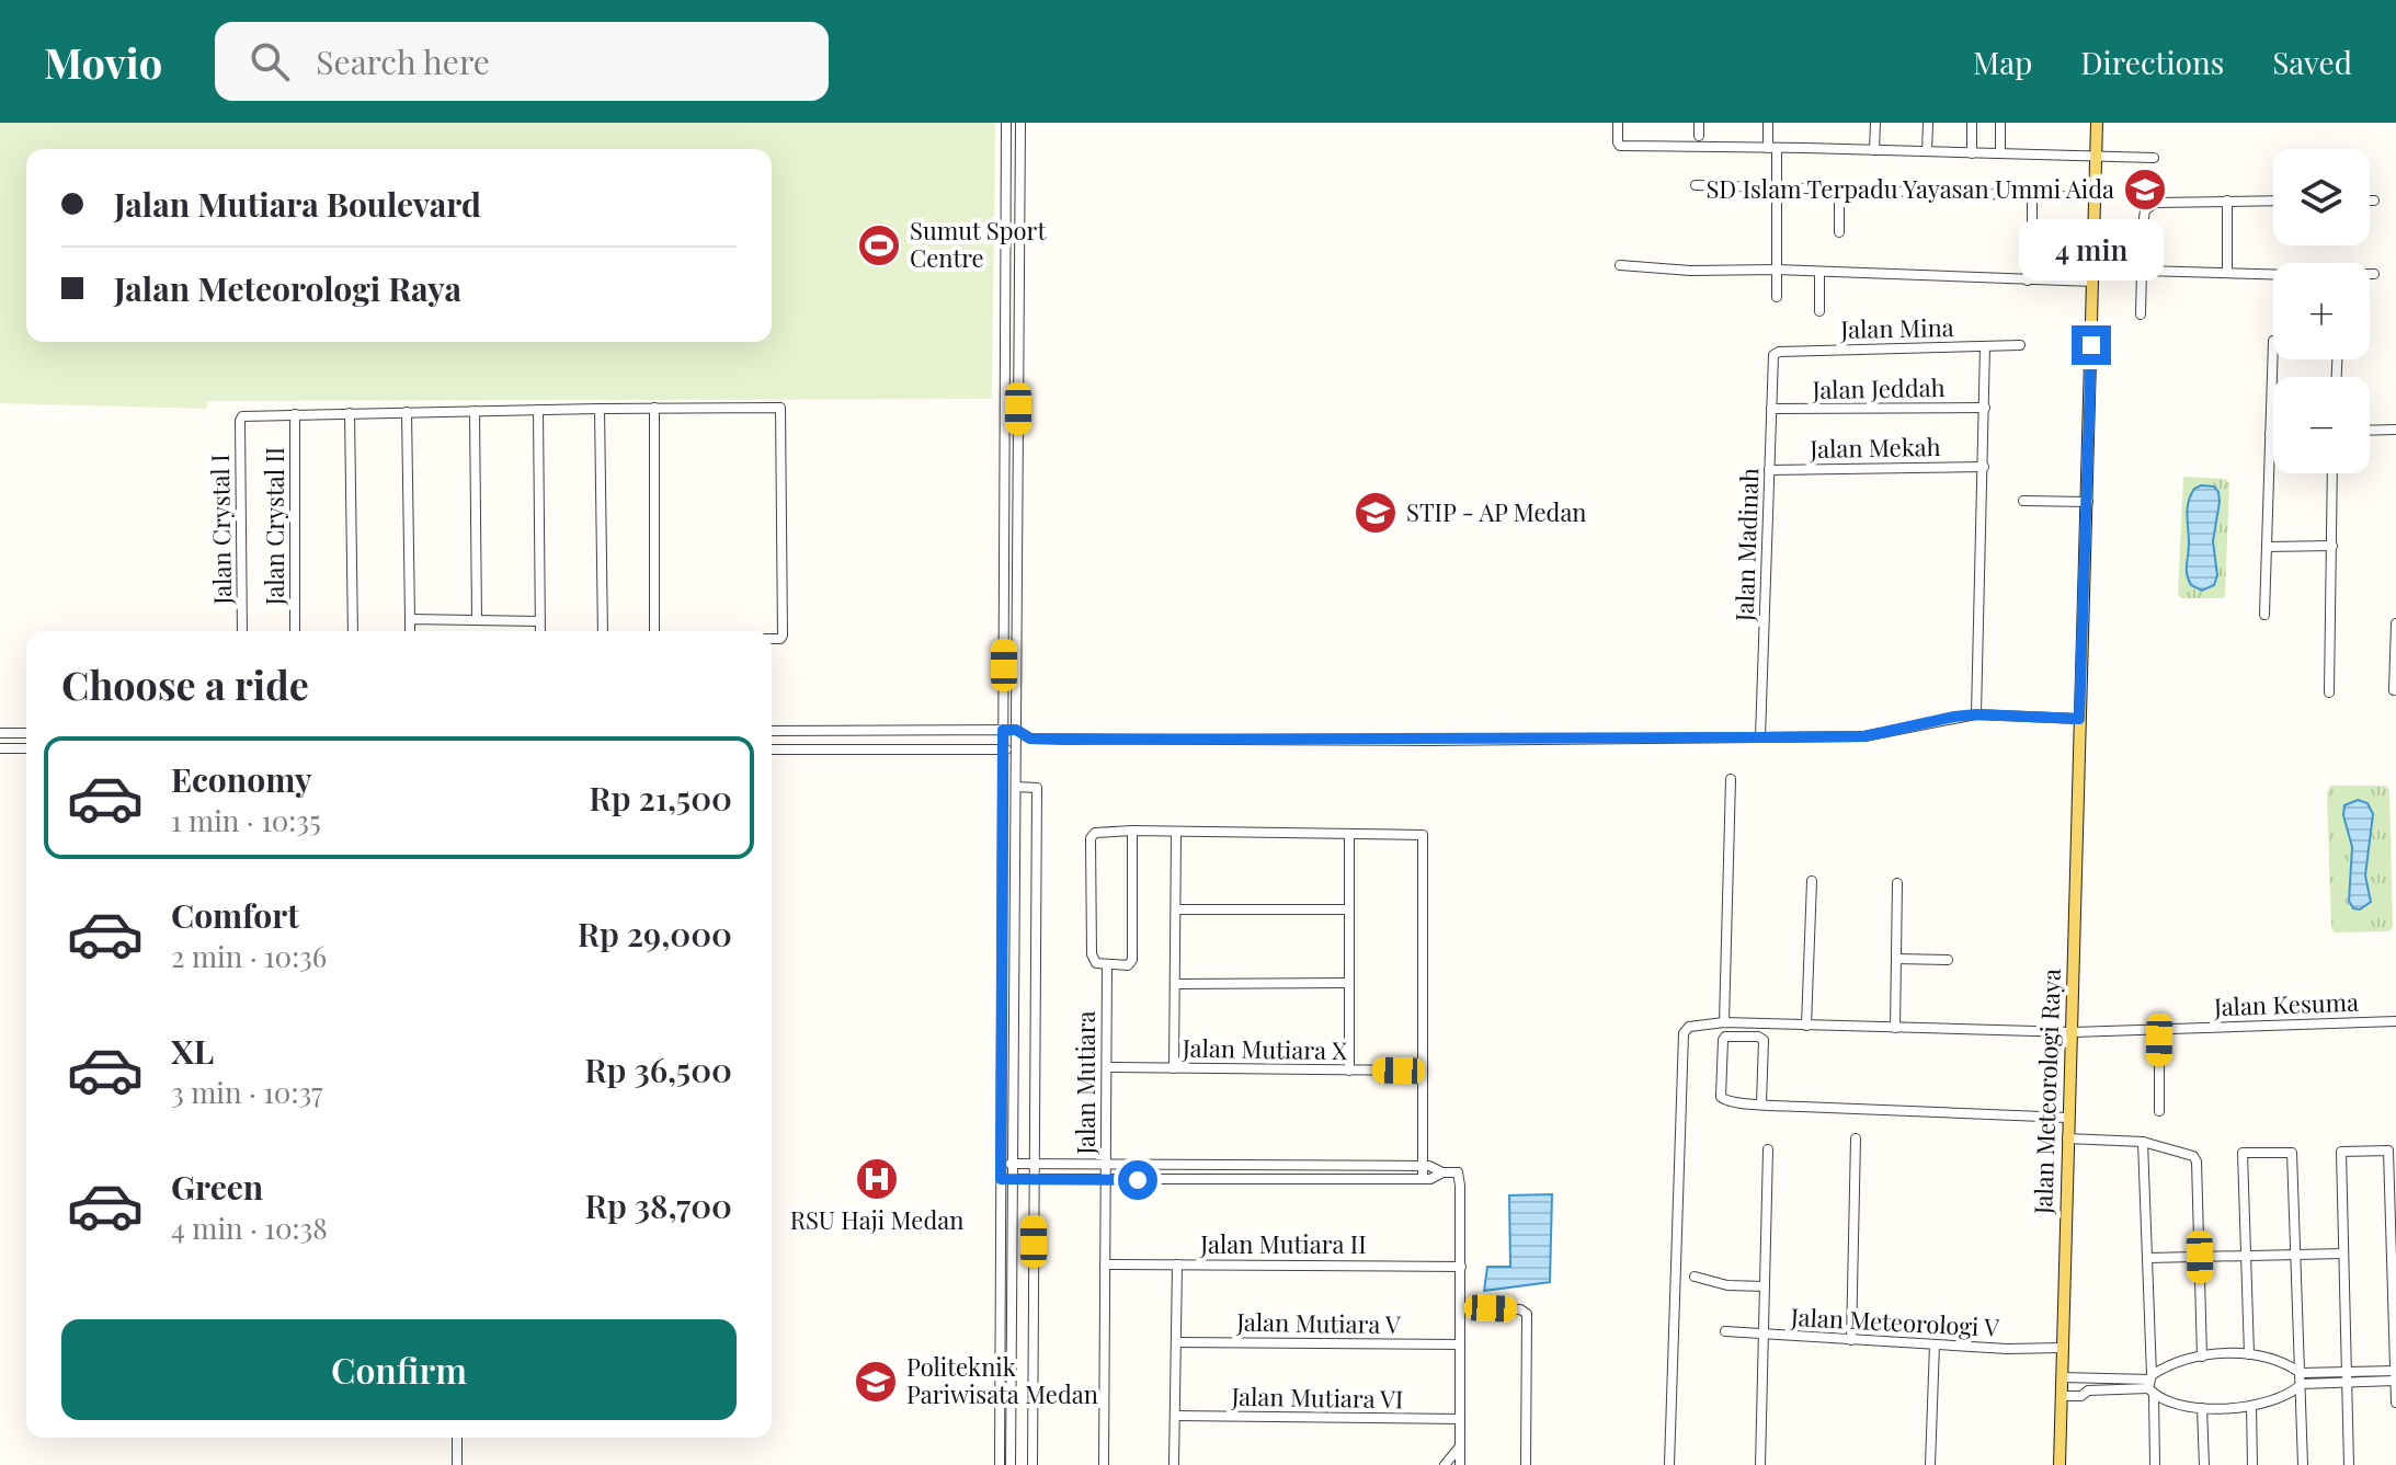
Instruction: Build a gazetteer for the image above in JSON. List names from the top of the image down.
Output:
{
  "streets": {
    "main road": ["Jalan Meteorologi Raya"],
    "street": [
      "Jalan Mina",
      "Jalan Jeddah",
      "Jalan Mekah",
      "Jalan Crystal II",
      "Jalan Crystal I",
      "Jalan Madinah",
      "Jalan Kesuma",
      "Jalan Mutiara X",
      "Jalan Mutiara",
      "Jalan Mutiara II",
      "Jalan Meteorologi V",
      "Jalan Mutiara V",
      "Jalan Mutiara VI"
    ]
  },
  "crossings": [
    ["Jalan Mina", "Jalan Madinah"],
    ["Jalan Jeddah", "Jalan Madinah"],
    ["Jalan Mekah", "Jalan Madinah"],
    ["Jalan Crystal II", "Jalan Crystal I"],
    ["Jalan Kesuma", "Jalan Meteorologi Raya"],
    ["Jalan Mutiara X", "Jalan Mutiara"],
    ["Jalan Mutiara", "Jalan Mutiara II"],
    ["Jalan Meteorologi Raya", "Jalan Meteorologi V"]
  ],
  "places": {
    "school or university": ["SD Islam Terpadu Yayasan Ummi Aida", "STIP - AP Medan", "Politeknik Pariwisata Medan"],
    "sports": ["Sumut Sport Centre"],
    "hospital": ["RSU Haji Medan"]
  },
  "page": {
    "header": "Movio",
    "search": "Search here",
    "nav": ["Map", "Directions", "Saved"],
    "map_buttons": ["+", "−"],
    "banner": ["Jalan Mutiara Boulevard", "Jalan Meteorologi Raya"],
    "bubble": "4 min",
    "heading": "Choose a ride",
    "list": [
      {
        "name": "Economy",
        "note": "1 min · 10:35",
        "value": "Rp 21,500"
      },
      {
        "name": "Comfort",
        "note": "2 min · 10:36",
        "value": "Rp 29,000"
      },
      {
        "name": "XL",
        "note": "3 min · 10:37",
        "value": "Rp 36,500"
      },
      {
        "name": "Green",
        "note": "4 min · 10:38",
        "value": "Rp 38,700"
      }
    ],
    "buttons": "Confirm"
  }
}
